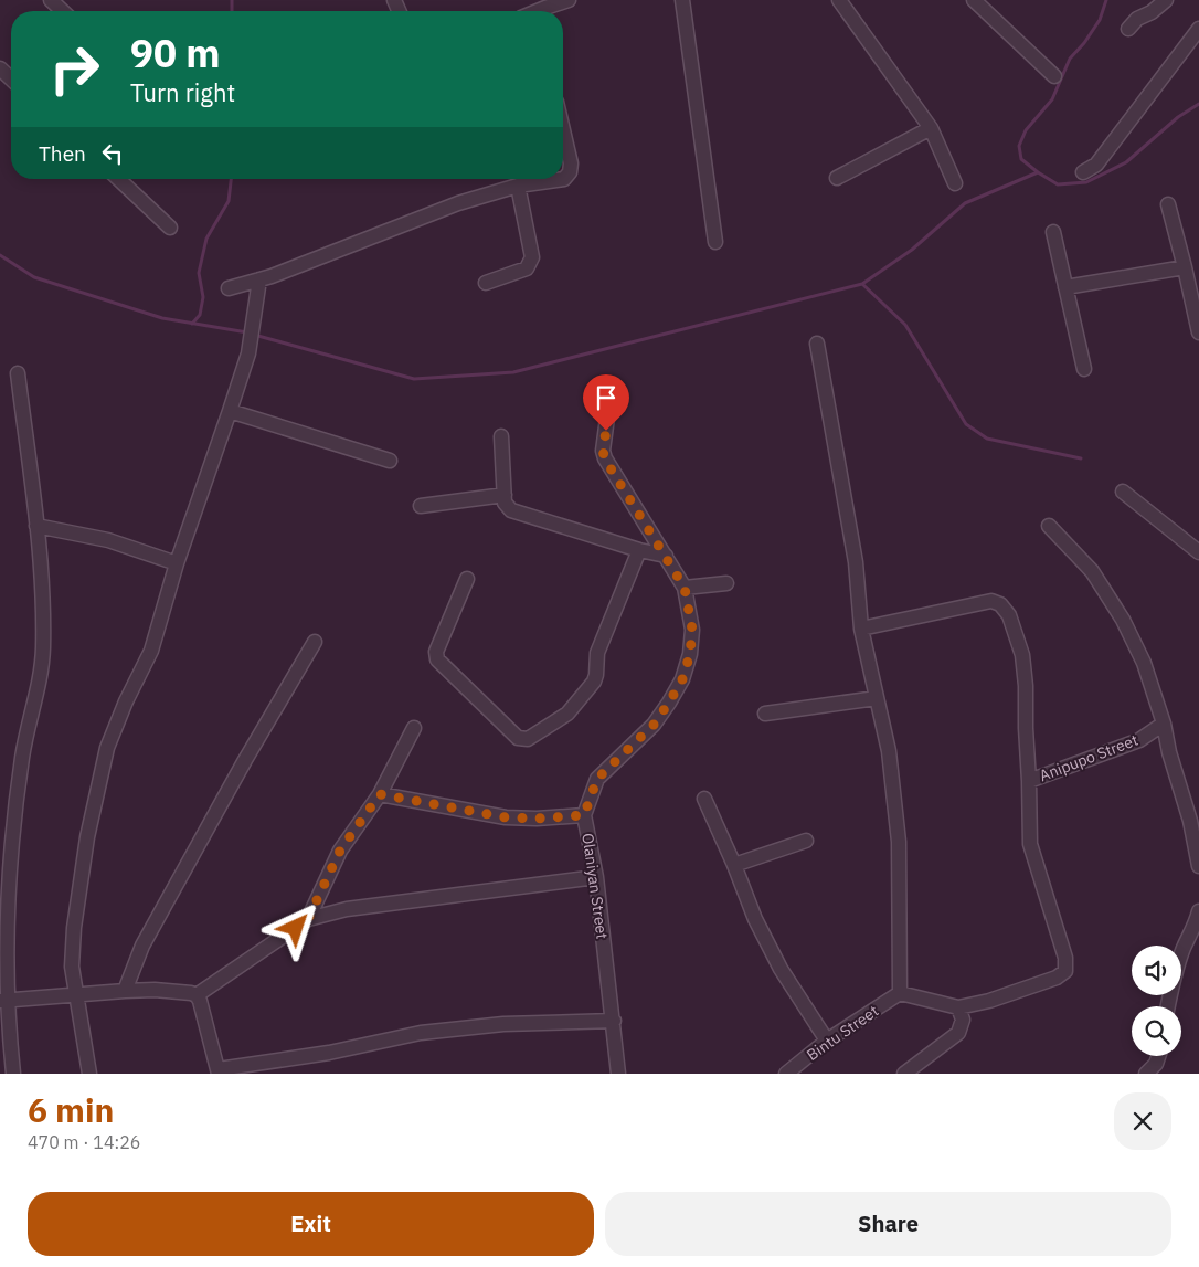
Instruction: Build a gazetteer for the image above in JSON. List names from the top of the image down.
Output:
{
  "streets": {
    "street": ["Anipupo Street", "Olaniyan Street", "Bintu Street"]
  },
  "page": {
    "turn": ["90 m", "Turn right"],
    "then": "Then",
    "heading": ["6 min", "470 m · 14:26"],
    "buttons": ["Exit", "Share"]
  }
}
